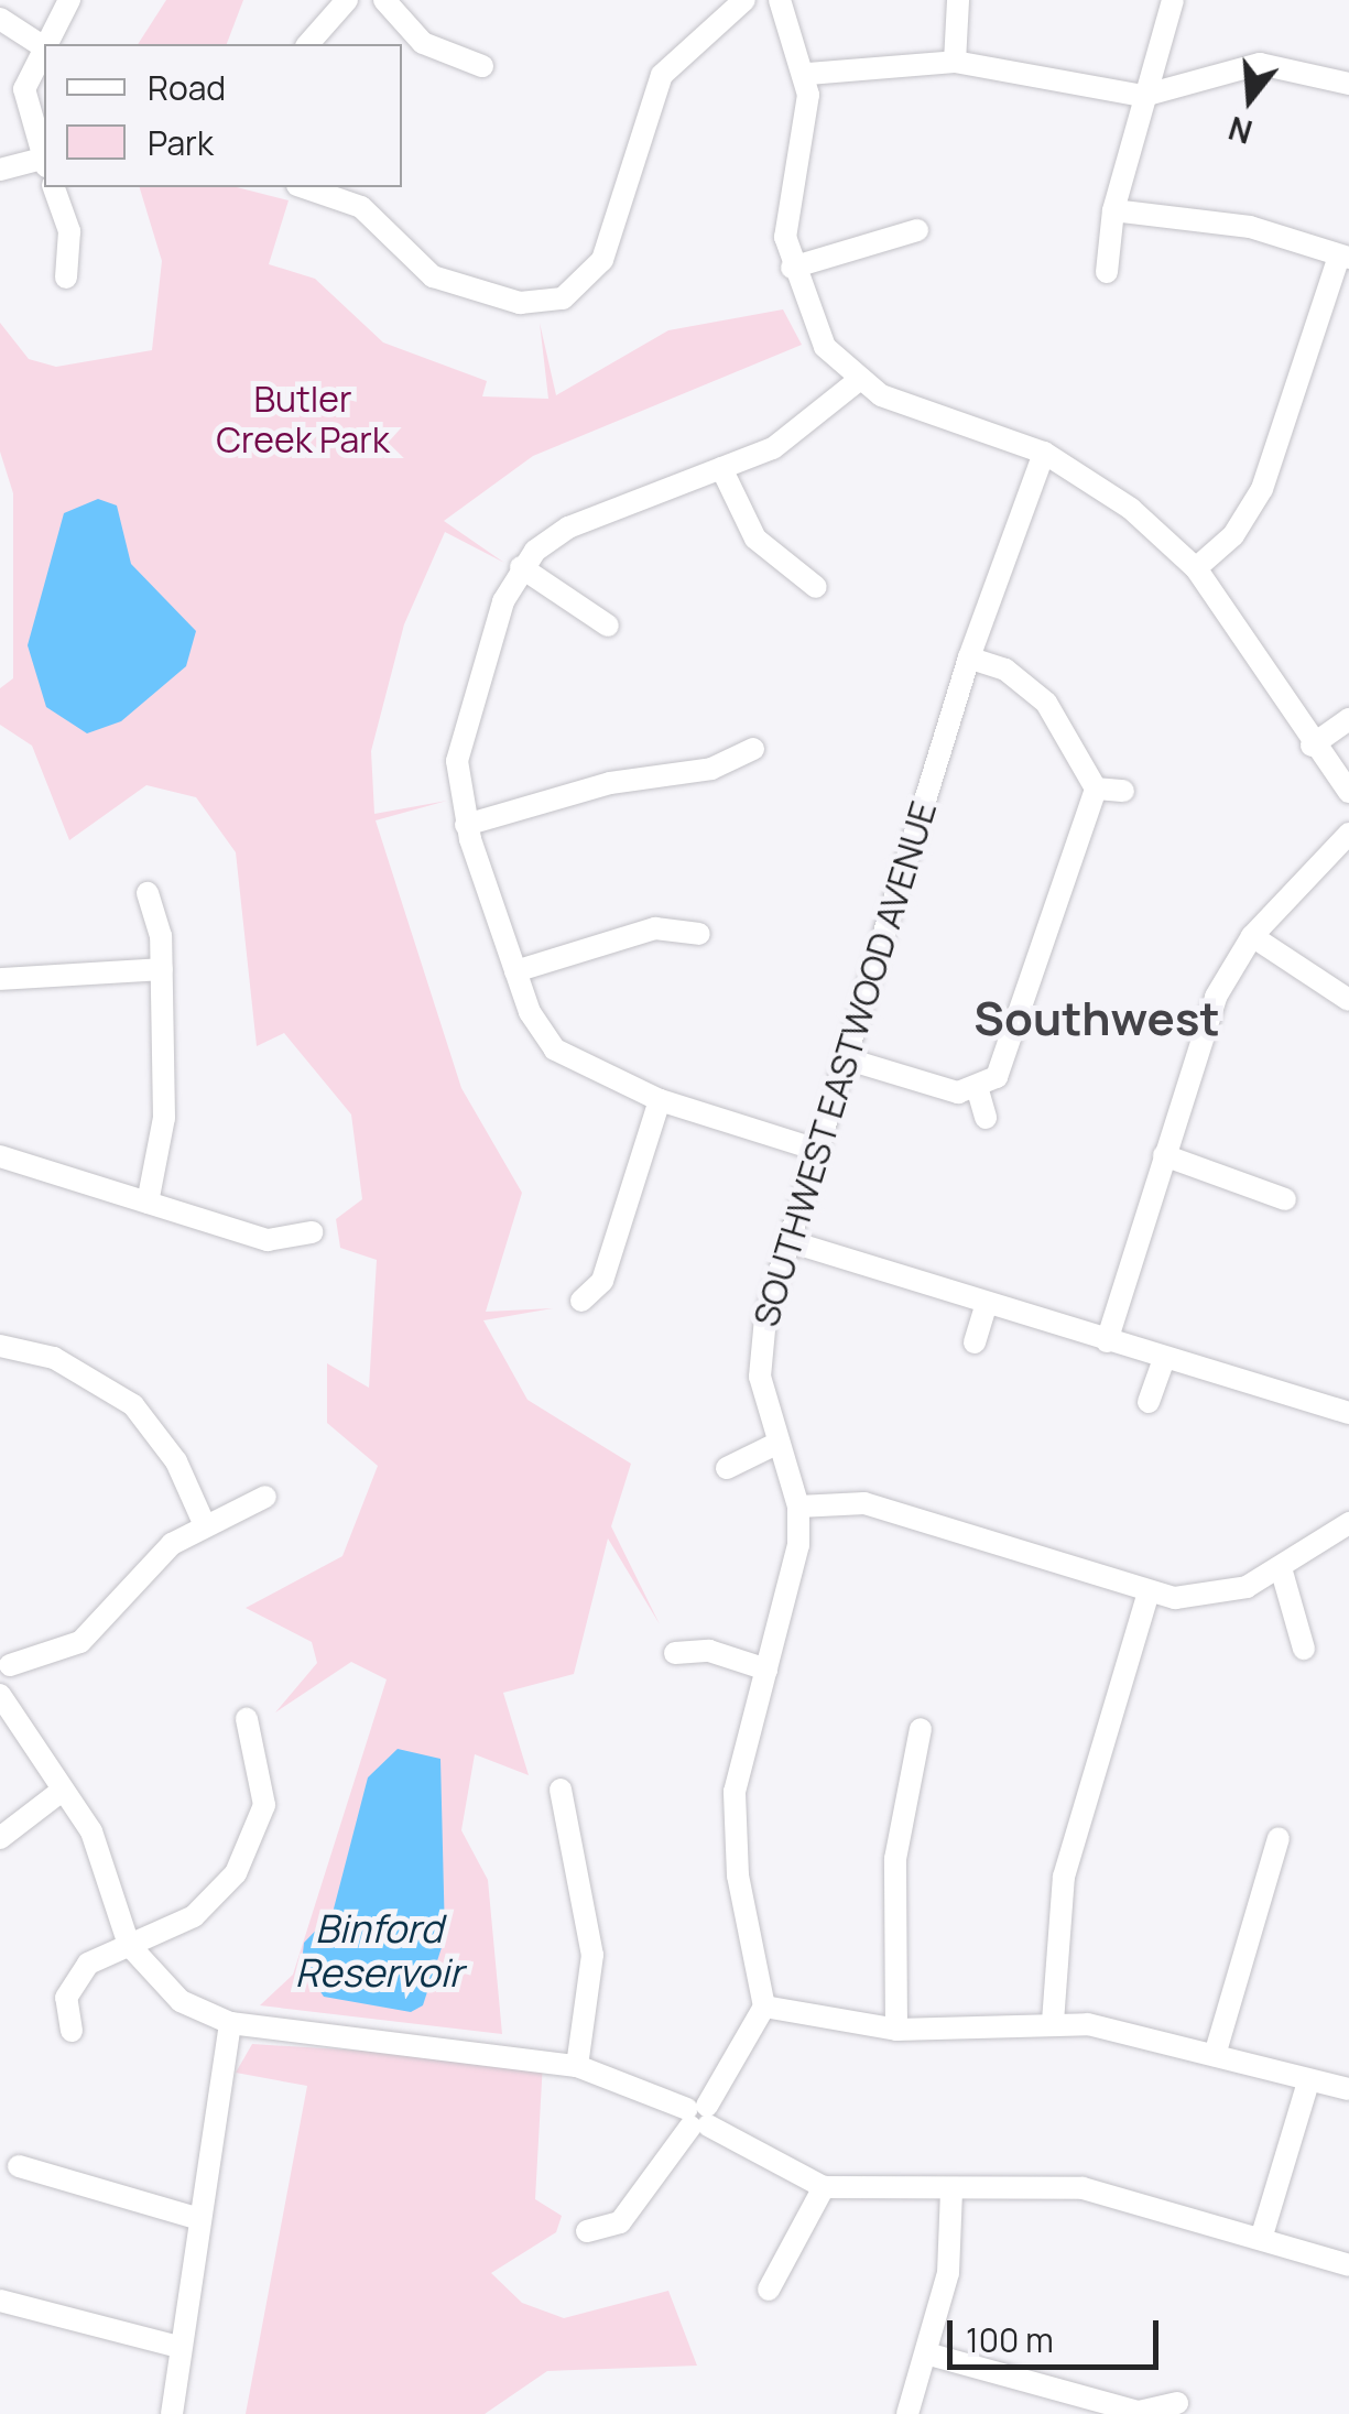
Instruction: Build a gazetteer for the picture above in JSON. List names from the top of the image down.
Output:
{
  "streets": {
    "street": ["SOUTHWEST EASTWOOD AVENUE"]
  },
  "districts": ["Southwest"],
  "water": ["Binford Reservoir"],
  "parks": ["Butler Creek Park"],
  "legend": ["Road", "Park"],
  "scale_bar": "100 m",
  "north": "bottom"
}
